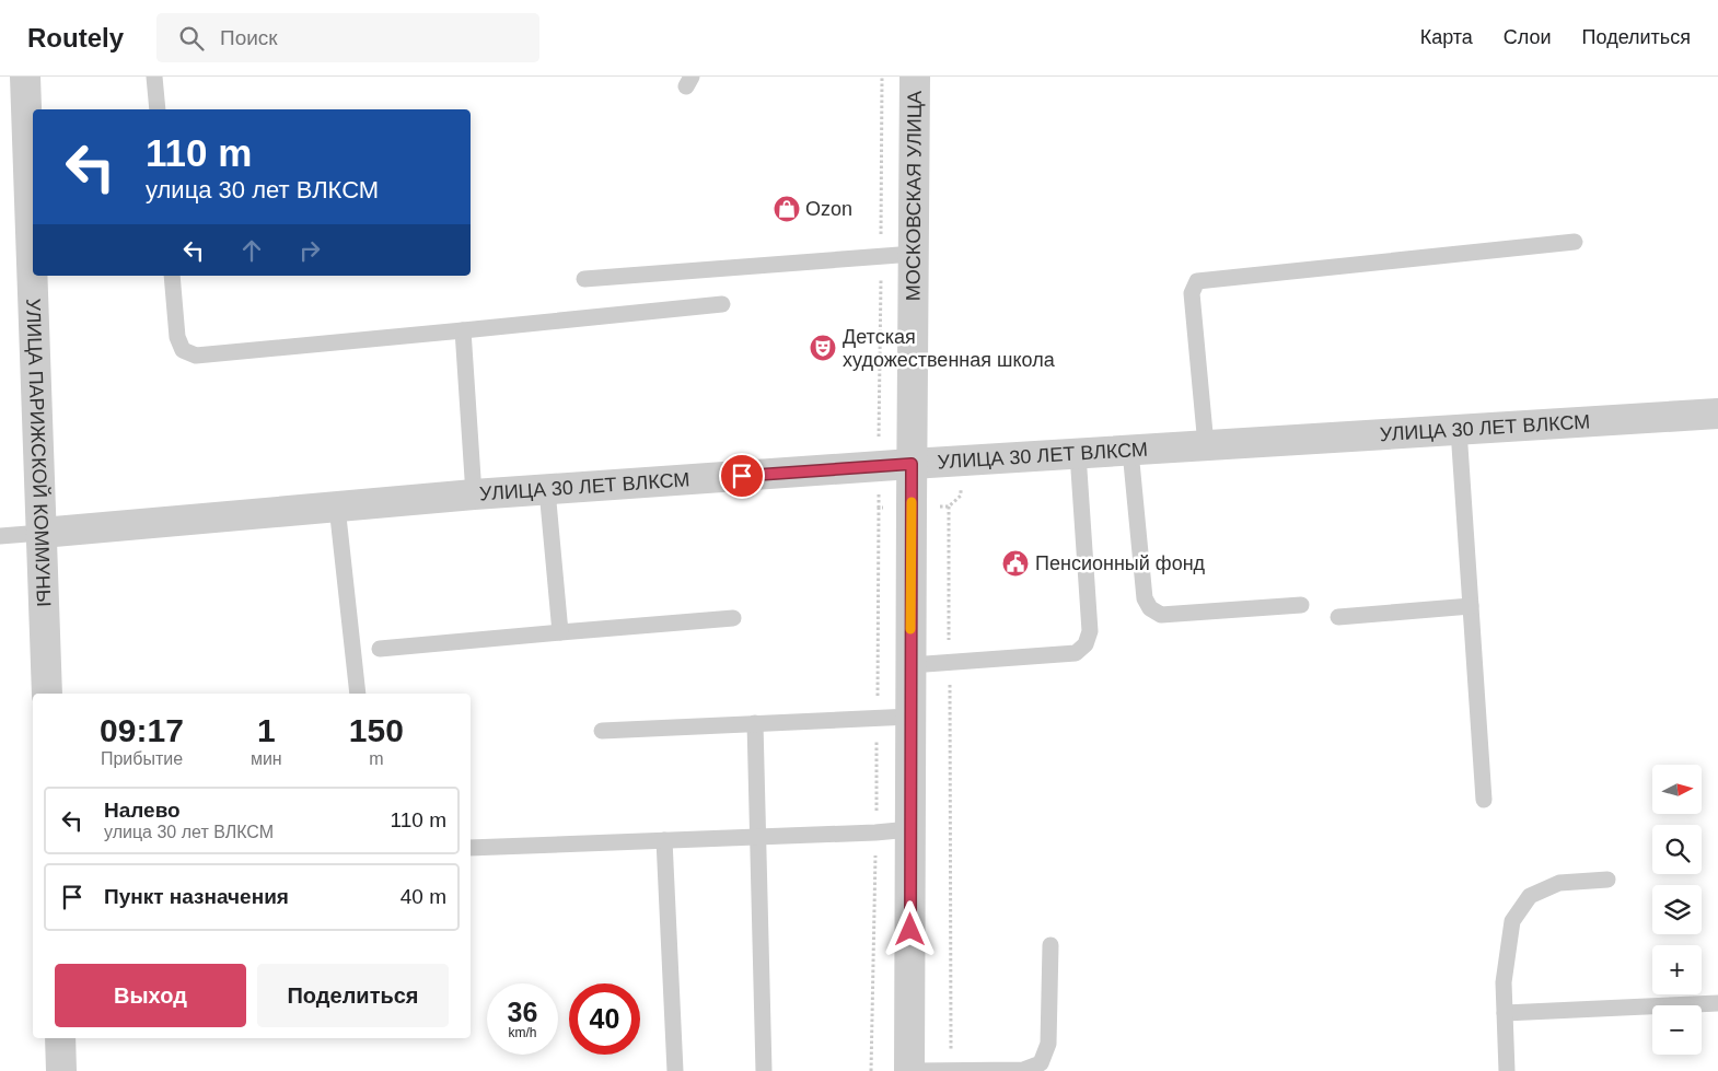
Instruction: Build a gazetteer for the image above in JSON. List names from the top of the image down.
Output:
{
  "streets": {
    "street": ["МОСКОВСКАЯ УЛИЦА", "УЛИЦА 30 ЛЕТ ВЛКСМ", "УЛИЦА ПАРИЖСКОЙ КОММУНЫ"]
  },
  "crossings": [
    ["МОСКОВСКАЯ УЛИЦА", "УЛИЦА 30 ЛЕТ ВЛКСМ"],
    ["УЛИЦА 30 ЛЕТ ВЛКСМ", "УЛИЦА ПАРИЖСКОЙ КОММУНЫ"]
  ],
  "places": {
    "shop": ["Ozon"],
    "theatre": ["Детская художественная школа"],
    "public building": ["Пенсионный фонд"]
  },
  "north": "right",
  "page": {
    "header": "Routely",
    "search": "Поиск",
    "nav": ["Карта", "Слои", "Поделиться"],
    "turn": ["110 m", "улица 30 лет ВЛКСМ"],
    "eta": [
      "09:17",
      "Прибытие",
      "1",
      "мин",
      "150",
      "m"
    ],
    "map_buttons": ["+", "−"],
    "list": [
      {
        "name": "Налево",
        "note": "улица 30 лет ВЛКСМ",
        "value": "110 m"
      },
      {
        "name": "Пункт назначения",
        "value": "40 m"
      }
    ],
    "buttons": ["Выход", "Поделиться"],
    "speed": "36 km/h",
    "limit": "40"
  }
}
